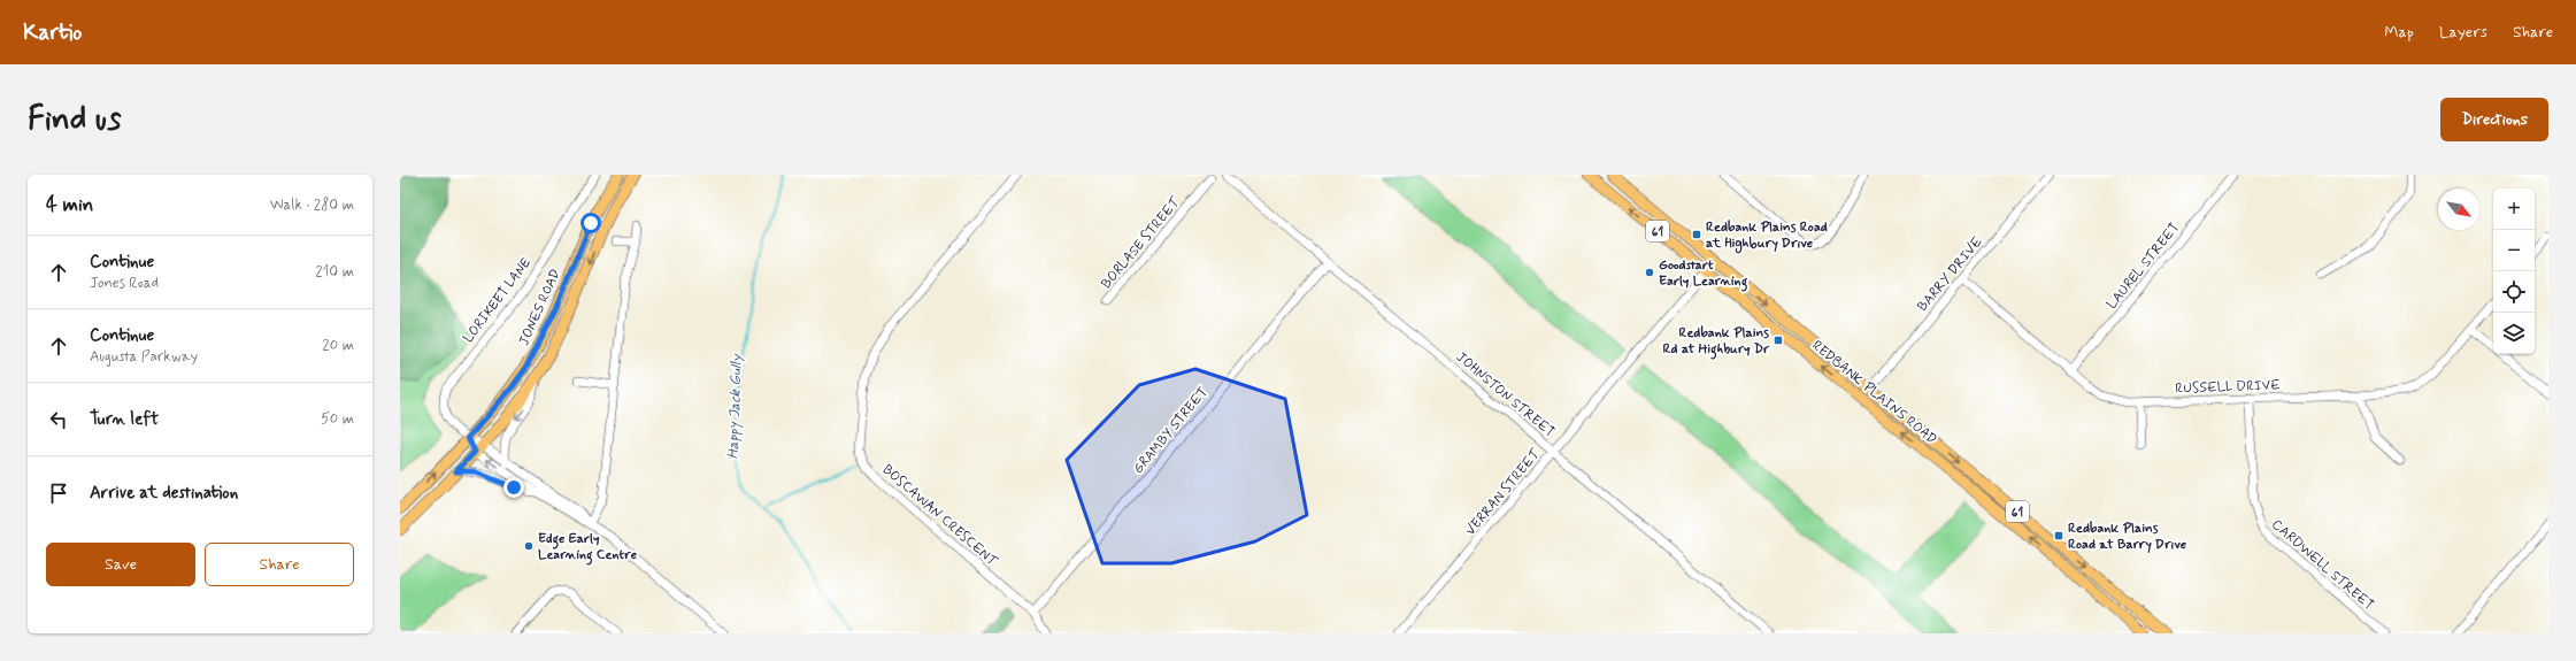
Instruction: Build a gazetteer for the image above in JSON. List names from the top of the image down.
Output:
{
  "streets": {
    "main road": ["61", "JONES ROAD", "REDBANK PLAINS ROAD"],
    "street": [
      "BORLASE STREET",
      "LAUREL STREET",
      "BARRY DRIVE",
      "LORIKEET LANE",
      "RUSSELL DRIVE",
      "JOHNSTON STREET",
      "GRAMBY STREET",
      "VERRAN STREET",
      "BOSCAWAN CRESCENT",
      "CARDWELL STREET"
    ]
  },
  "crossings": [
    ["LAUREL STREET", "RUSSELL DRIVE"],
    ["BARRY DRIVE", "RUSSELL DRIVE"],
    ["BARRY DRIVE", "REDBANK PLAINS ROAD"],
    ["LORIKEET LANE", "JONES ROAD"],
    ["RUSSELL DRIVE", "CARDWELL STREET"],
    ["REDBANK PLAINS ROAD", "VERRAN STREET"],
    ["JOHNSTON STREET", "GRAMBY STREET"],
    ["JOHNSTON STREET", "VERRAN STREET"],
    ["GRAMBY STREET", "BOSCAWAN CRESCENT"]
  ],
  "water": ["Happy Jack Gully"],
  "places": {
    "transit": ["Redbank Plains Road at Highbury Drive", "Redbank Plains Rd at Highbury Dr", "Redbank Plains Road at Barry Drive"],
    "other": ["Goodstart Early Learning", "Edge Early Learning Centre"]
  },
  "north": "bottom right",
  "page": {
    "header": "Kartio",
    "nav": ["Map", "Layers", "Share"],
    "buttons": [
      "Directions",
      ["Save", "Share"]
    ],
    "title": "Find us",
    "heading": ["4 min", "Walk · 280 m"],
    "map_buttons": ["+", "−"],
    "list": [
      ["Continue", "Jones Road", "210 m"],
      ["Continue", "Augusta Parkway", "20 m"],
      ["Turn left", "50 m"],
      "Arrive at destination"
    ]
  }
}
